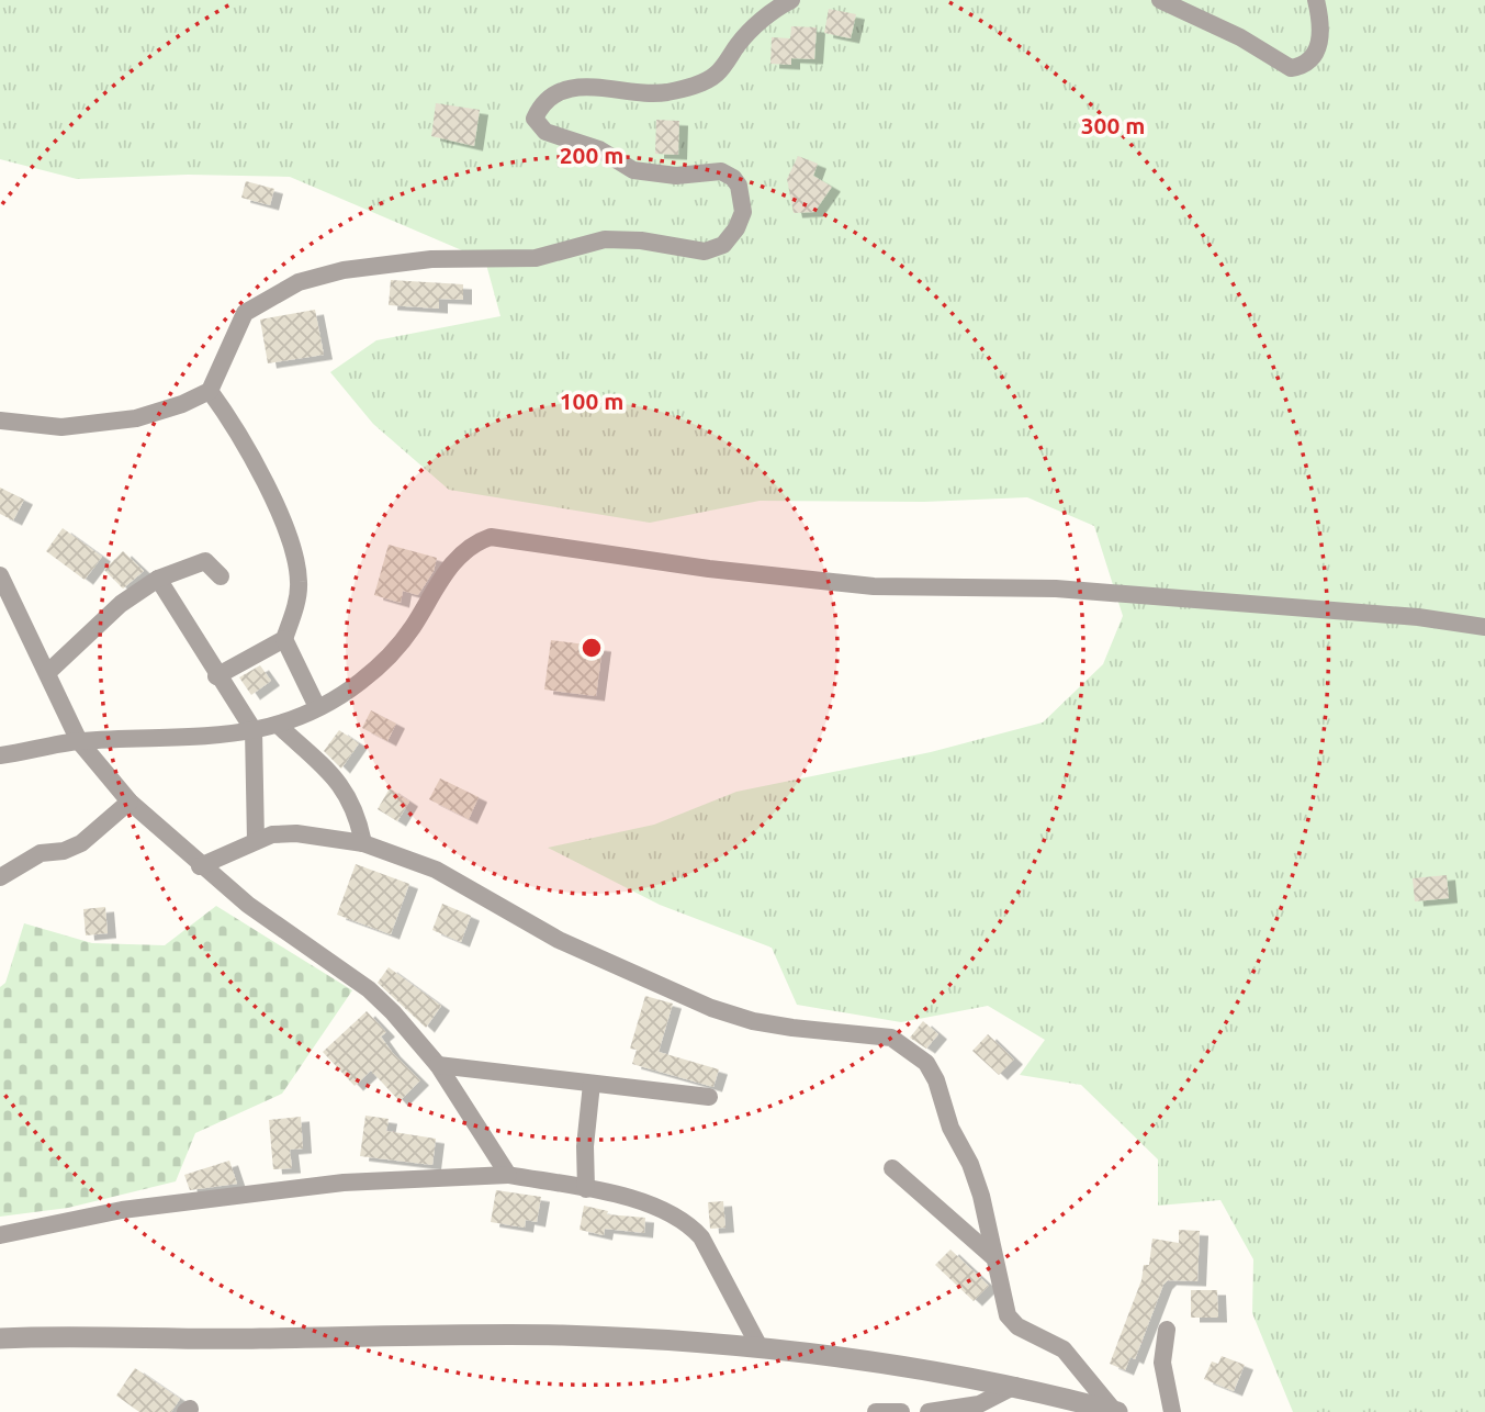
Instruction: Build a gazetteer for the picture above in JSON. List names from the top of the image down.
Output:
{
  "rings": ["300 m", "200 m", "100 m"]
}
